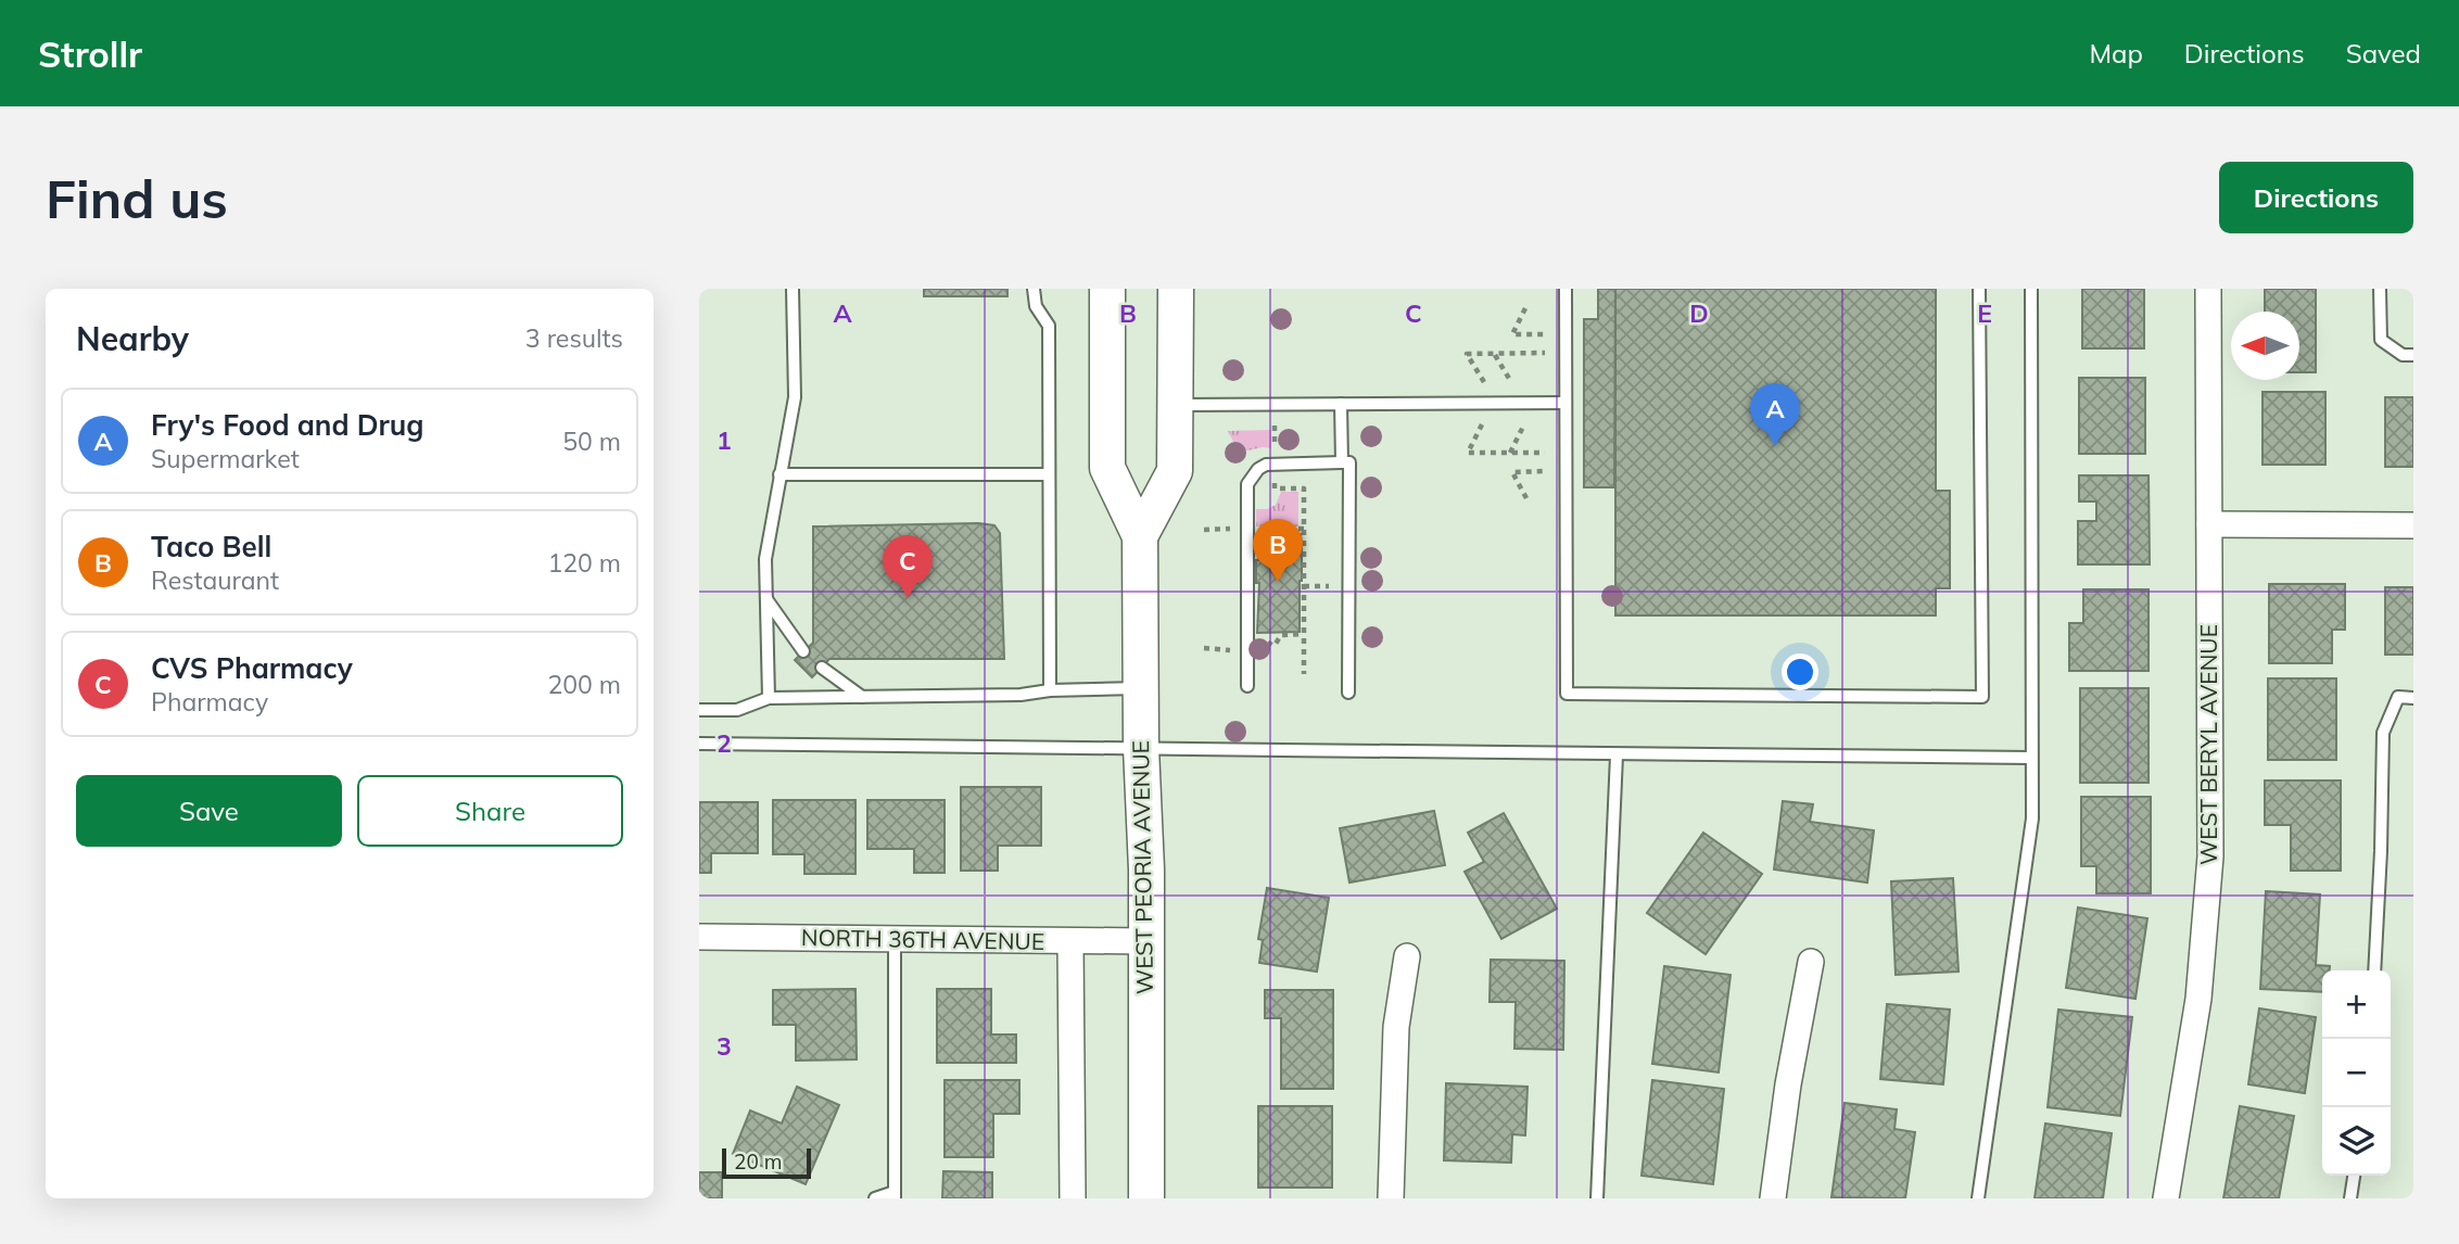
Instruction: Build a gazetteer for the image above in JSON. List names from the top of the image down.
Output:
{
  "streets": {
    "main road": ["WEST PEORIA AVENUE"],
    "street": ["WEST BERYL AVENUE", "NORTH 36TH AVENUE"]
  },
  "crossings": [
    ["WEST PEORIA AVENUE", "NORTH 36TH AVENUE"]
  ],
  "scale_bar": "20 m",
  "north": "left",
  "page": {
    "header": "Strollr",
    "nav": ["Map", "Directions", "Saved"],
    "buttons": [
      "Directions",
      ["Save", "Share"]
    ],
    "title": "Find us",
    "heading": ["Nearby", "3 results"],
    "pins": ["A", "B", "C"],
    "list": [
      {
        "mark": "A",
        "name": "Fry's Food and Drug",
        "note": "Supermarket",
        "value": "50 m"
      },
      {
        "mark": "B",
        "name": "Taco Bell",
        "note": "Restaurant",
        "value": "120 m"
      },
      {
        "mark": "C",
        "name": "CVS Pharmacy",
        "note": "Pharmacy",
        "value": "200 m"
      }
    ],
    "map_buttons": ["+", "−"],
    "scale": "20 m"
  },
  "grid": {
    "columns": [
      "A",
      "B",
      "C",
      "D",
      "E"
    ],
    "rows": ["1", "2", "3"]
  }
}
